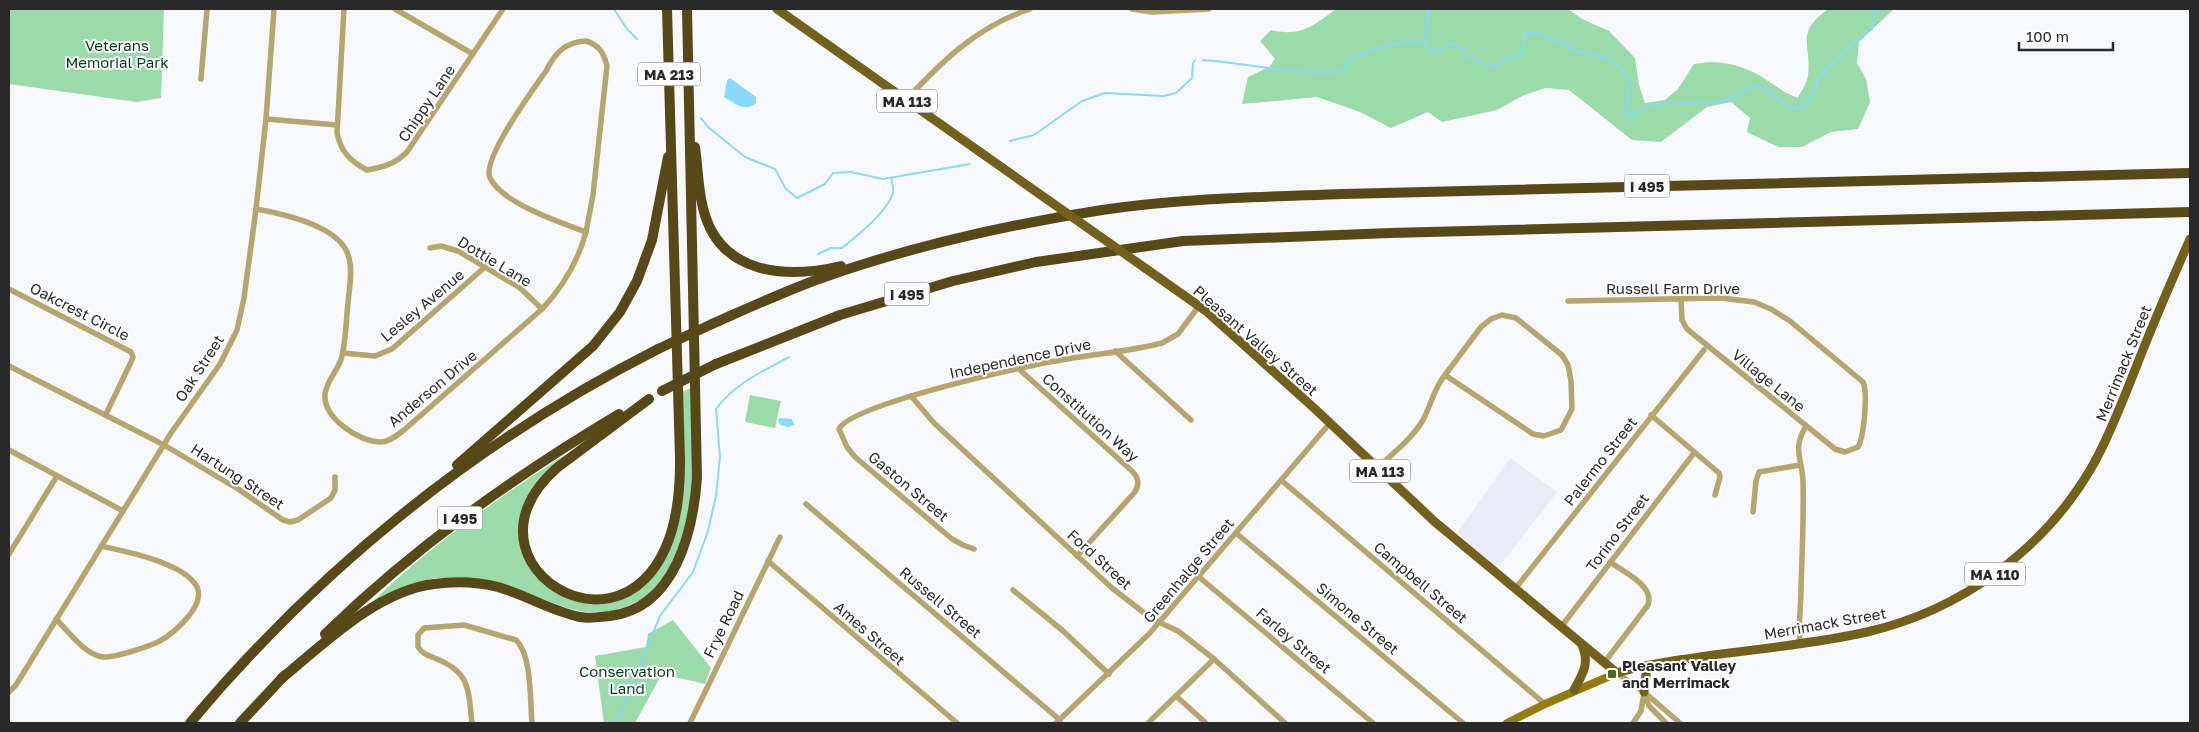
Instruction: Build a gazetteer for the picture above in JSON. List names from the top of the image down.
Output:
{
  "streets": {
    "highway": ["MA 213", "I 495"],
    "main road": [
      "MA 113",
      "Pleasant Valley Street",
      "Merrimack Street",
      "MA 110"
    ],
    "street": [
      "Chippy Lane",
      "Dottie Lane",
      "Russell Farm Drive",
      "Lesley Avenue",
      "Oakcrest Circle",
      "Independence Drive",
      "Oak Street",
      "Village Lane",
      "Anderson Drive",
      "Constitution Way",
      "Palermo Street",
      "Hartung Street",
      "Gaston Street",
      "Torino Street",
      "Ford Street",
      "Greenhalge Street",
      "Campbell Street",
      "Russell Street",
      "Simone Street",
      "Frye Road",
      "Ames Street",
      "Farley Street"
    ]
  },
  "crossings": [
    ["Dottie Lane", "Lesley Avenue"],
    ["Dottie Lane", "Anderson Drive"],
    ["Russell Farm Drive", "Village Lane"],
    ["Lesley Avenue", "Anderson Drive"],
    ["Pleasant Valley Street", "Independence Drive"],
    ["Pleasant Valley Street", "Merrimack Street"],
    ["Pleasant Valley Street", "Palermo Street"],
    ["Pleasant Valley Street", "Torino Street"],
    ["Pleasant Valley Street", "Greenhalge Street"],
    ["Independence Drive", "Constitution Way"],
    ["Independence Drive", "Gaston Street"],
    ["Independence Drive", "Ford Street"],
    ["Merrimack Street", "Village Lane"],
    ["Merrimack Street", "Campbell Street"],
    ["Oak Street", "Anderson Drive"],
    ["Oak Street", "Hartung Street"],
    ["Constitution Way", "Ford Street"],
    ["Ford Street", "Greenhalge Street"],
    ["Greenhalge Street", "Campbell Street"],
    ["Greenhalge Street", "Russell Street"],
    ["Greenhalge Street", "Simone Street"],
    ["Greenhalge Street", "Farley Street"],
    ["Frye Road", "Ames Street"]
  ],
  "parks": ["Veterans Memorial Park", "Conservation Land"],
  "places": {
    "transit": ["Pleasant Valley and Merrimack"]
  },
  "scale_bar": "100 m"
}
